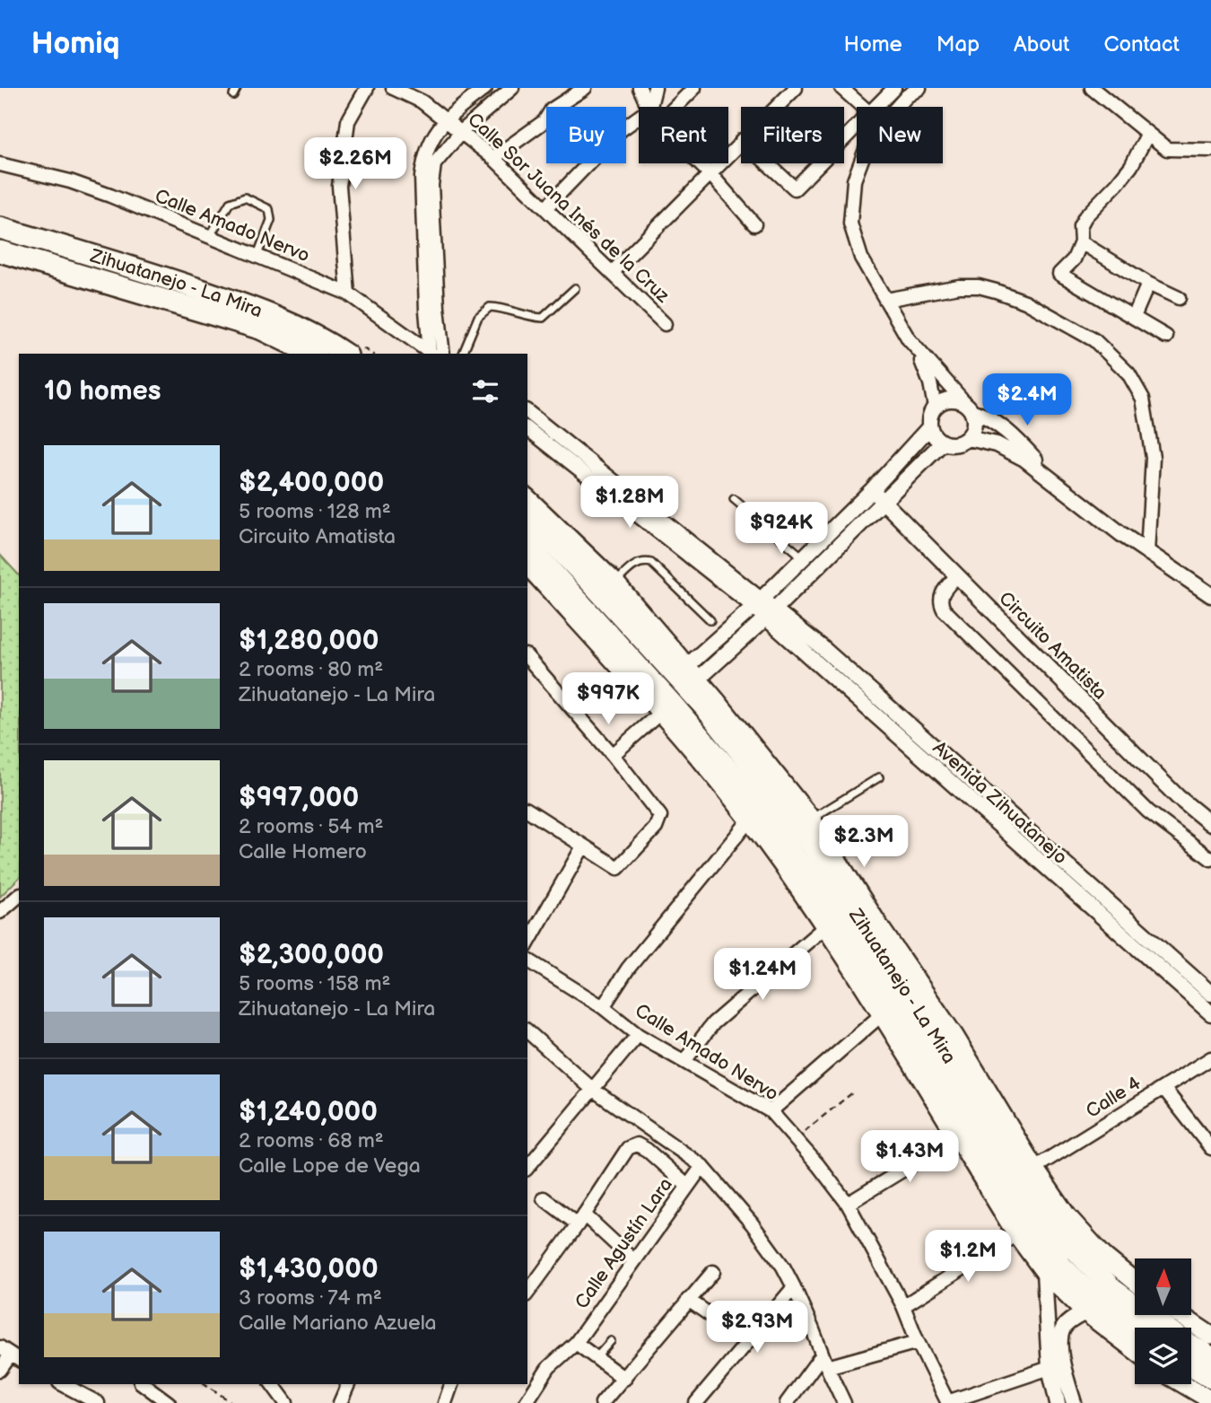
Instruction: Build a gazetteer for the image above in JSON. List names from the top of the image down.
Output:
{
  "streets": {
    "highway": ["Zihuatanejo - La Mira"],
    "street": [
      "Calle Sor Juana Inés de la Cruz",
      "Calle Amado Nervo",
      "Circuito Amatista",
      "Avenida Zihuatanejo",
      "Calle 4",
      "Calle Agustín Lara"
    ]
  },
  "north": "top",
  "page": {
    "header": "Homiq",
    "nav": [
      "Home",
      "Map",
      "About",
      "Contact"
    ],
    "chip": [
      "Buy",
      "Rent",
      "Filters",
      "New"
    ],
    "price": [
      "$2.26M",
      "$2.4M",
      "$1.28M",
      "$924K",
      "$997K",
      "$2.3M",
      "$1.24M",
      "$1.43M",
      "$1.2M",
      "$2.93M"
    ],
    "heading": "10 homes",
    "list": [
      {
        "name": "$2,400,000",
        "note": "5 rooms · 128 m² · Circuito Amatista"
      },
      {
        "name": "$1,280,000",
        "note": "2 rooms · 80 m² · Zihuatanejo - La Mira"
      },
      {
        "name": "$997,000",
        "note": "2 rooms · 54 m² · Calle Homero"
      },
      {
        "name": "$2,300,000",
        "note": "5 rooms · 158 m² · Zihuatanejo - La Mira"
      },
      {
        "name": "$1,240,000",
        "note": "2 rooms · 68 m² · Calle Lope de Vega"
      },
      {
        "name": "$1,430,000",
        "note": "3 rooms · 74 m² · Calle Mariano Azuela"
      }
    ]
  }
}
